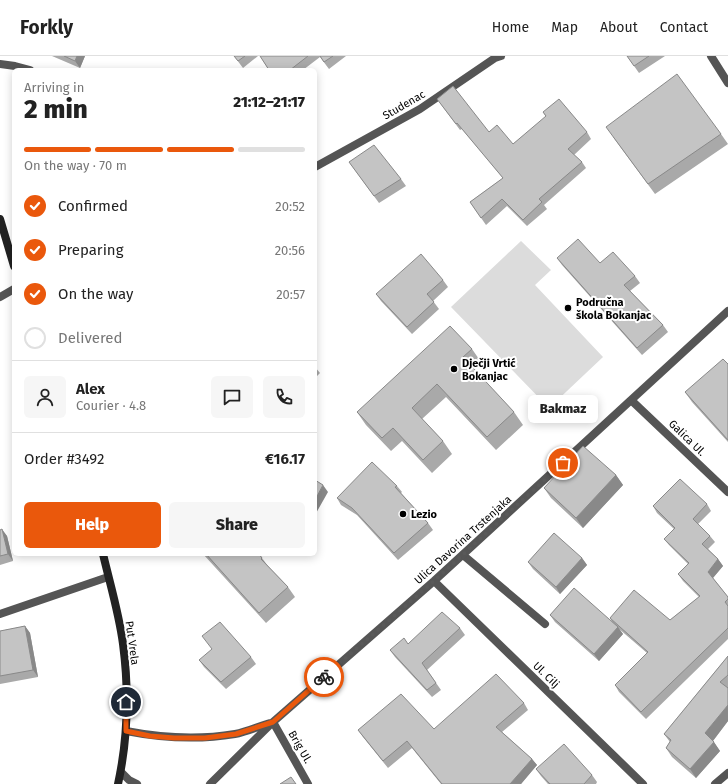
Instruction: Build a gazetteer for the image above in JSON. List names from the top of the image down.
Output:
{
  "streets": {
    "main road": ["Put Vrela"],
    "street": [
      "Studenac",
      "Galica Ul.",
      "Ulica Davorina Trstenjaka",
      "Ul. Cilj",
      "Brig Ul."
    ]
  },
  "crossings": [
    ["Galica Ul.", "Ulica Davorina Trstenjaka"],
    ["Ulica Davorina Trstenjaka", "Ul. Cilj"],
    ["Ulica Davorina Trstenjaka", "Brig Ul."]
  ],
  "places": [
    "Područna škola Bokanjac",
    "Dječji Vrtić Bokanjac",
    "Bakmaz",
    "Lezio"
  ],
  "page": {
    "header": "Forkly",
    "nav": [
      "Home",
      "Map",
      "About",
      "Contact"
    ],
    "heading": ["2 min", "Arriving in", "21:12–21:17"],
    "panel": [
      "Alex",
      "Courier · 4.8",
      "Order #3492",
      "€16.17"
    ],
    "bar": "On the way · 70 m",
    "list": [
      ["Confirmed", "20:52"],
      ["Preparing", "20:56"],
      ["On the way", "20:57"],
      "Delivered"
    ],
    "bubble": "Bakmaz",
    "buttons": ["Help", "Share"]
  }
}
